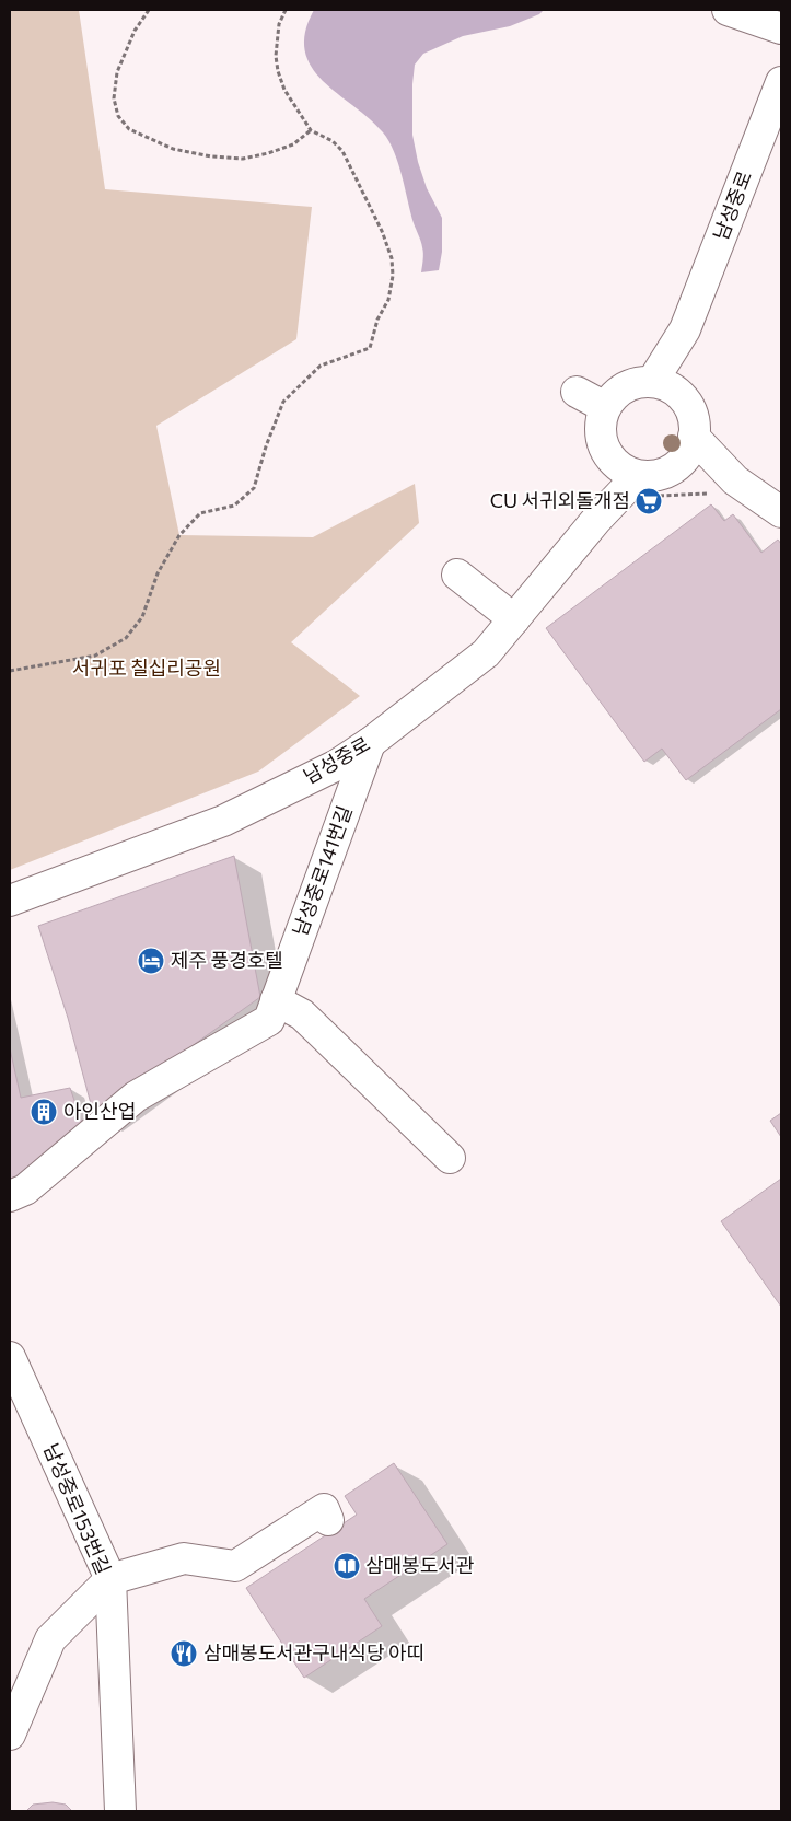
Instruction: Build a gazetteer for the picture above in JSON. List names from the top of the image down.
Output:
{
  "streets": {
    "street": ["남성중로", "남성중로141번길", "남성중로153번길"]
  },
  "crossings": [
    ["남성중로", "남성중로141번길"]
  ],
  "parks": ["서귀포 칠십리공원"],
  "places": {
    "supermarket": ["CU 서귀외돌개점"],
    "hotel": ["제주 풍경호텔"],
    "building": ["아인산업"],
    "library": ["삼매봉도서관"],
    "restaurant": ["삼매봉도서관구내식당 아띠"]
  }
}
